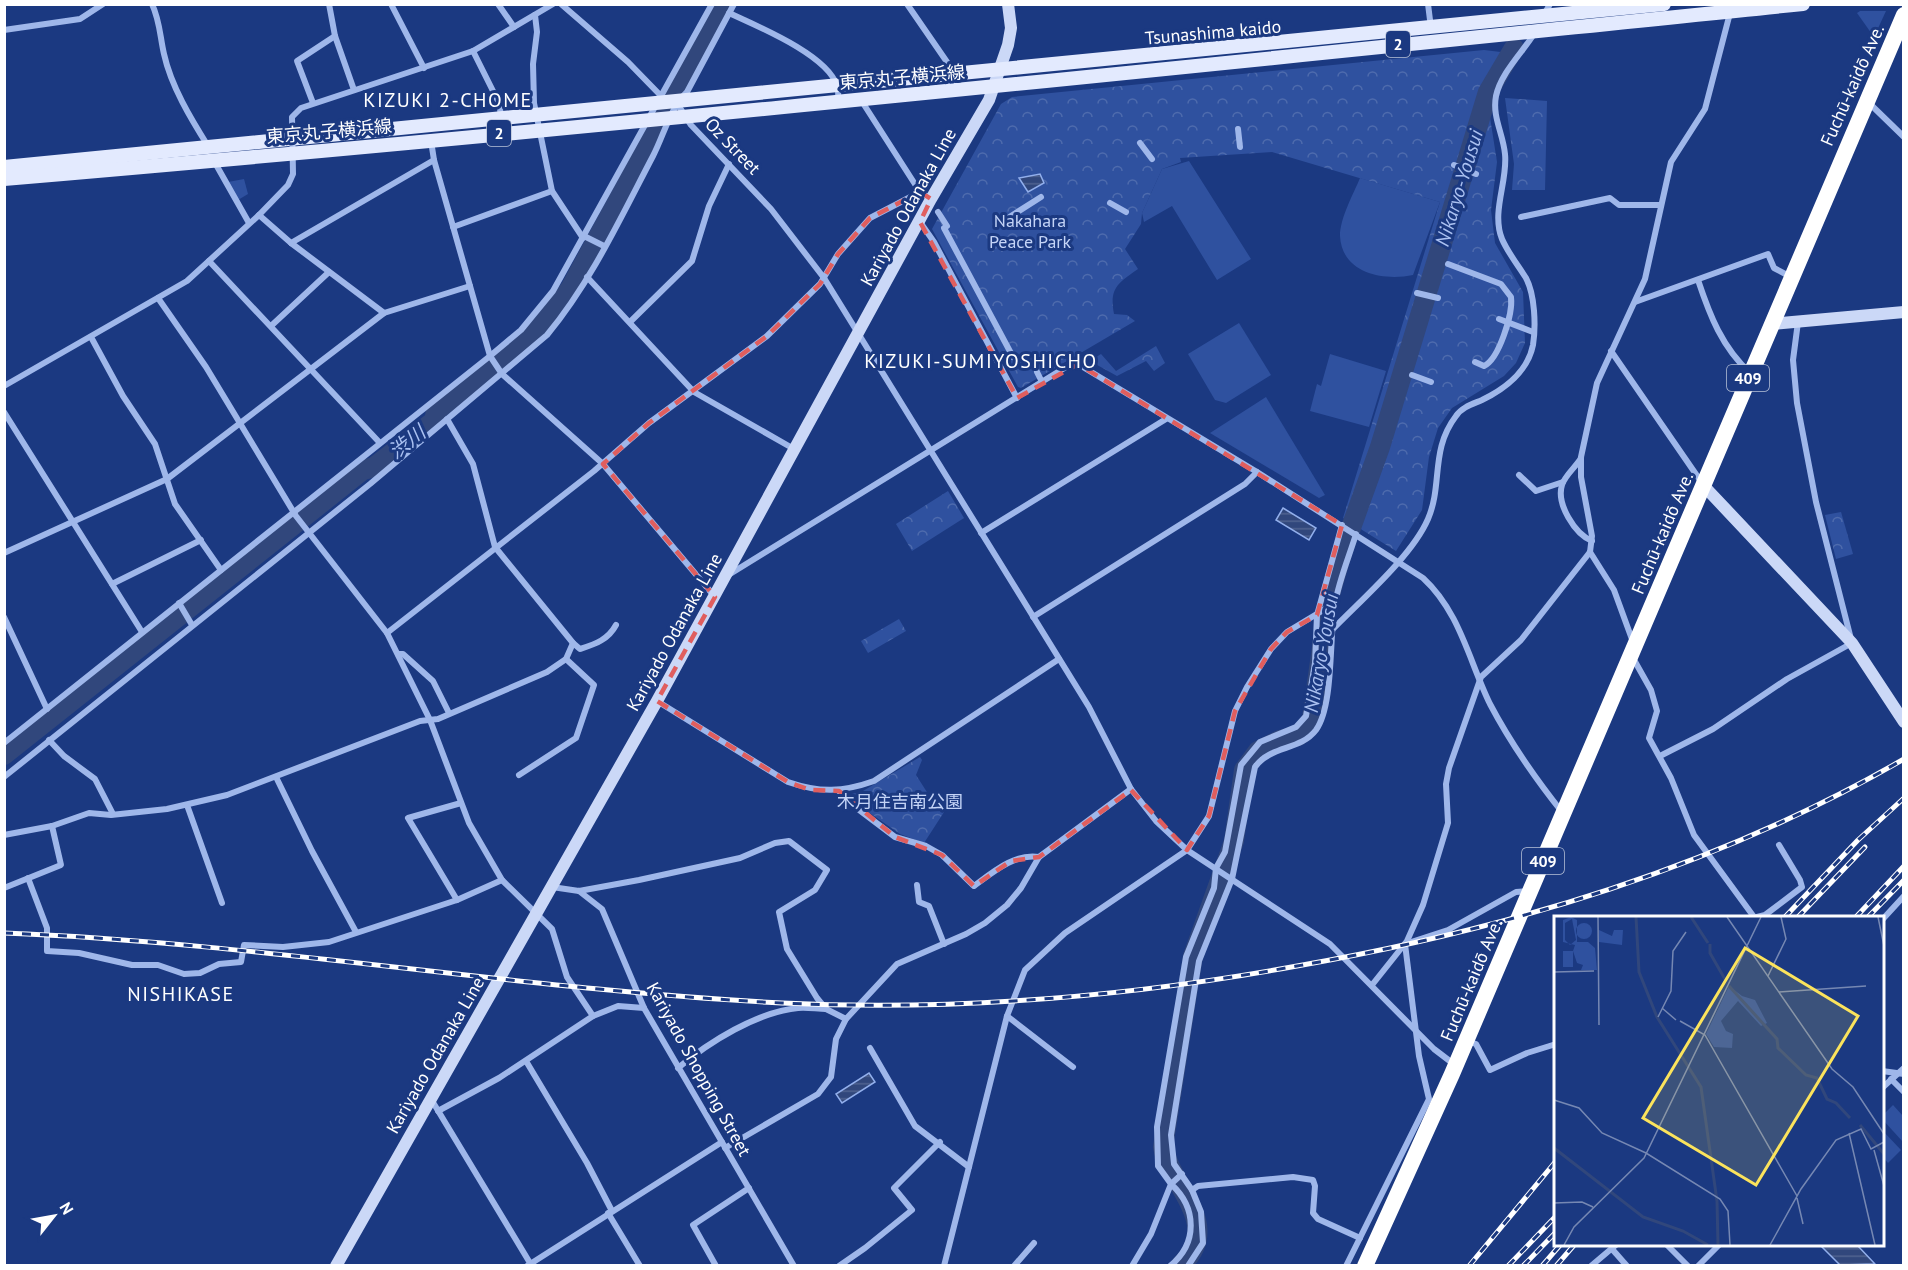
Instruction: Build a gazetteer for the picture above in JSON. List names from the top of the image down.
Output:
{
  "streets": {
    "highway": ["Fuchū-kaidō Ave.", "409"],
    "main road": ["Tsunashima kaido", "2", "東京丸子横浜線"],
    "street": ["Oz Street", "Kariyado Odanaka Line", "Kariyado Shopping Street"]
  },
  "crossings": [
    ["Tsunashima kaido", "2"],
    ["Tsunashima kaido", "東京丸子横浜線"],
    ["Tsunashima kaido", "Kariyado Odanaka Line"],
    ["東京丸子横浜線", "Oz Street"],
    ["東京丸子横浜線", "Kariyado Odanaka Line"],
    ["Fuchū-kaidō Ave.", "Oz Street"],
    ["Fuchū-kaidō Ave.", "409"],
    ["Oz Street", "Kariyado Odanaka Line"],
    ["Oz Street", "409"]
  ],
  "districts": ["KIZUKI 2-CHOME", "KIZUKI-SUMIYOSHICHO", "NISHIKASE"],
  "water": ["Nikaryo-Yousui", "渋川"],
  "parks": ["Nakahara Peace Park", "木月住吉南公園"],
  "north": "top right"
}
